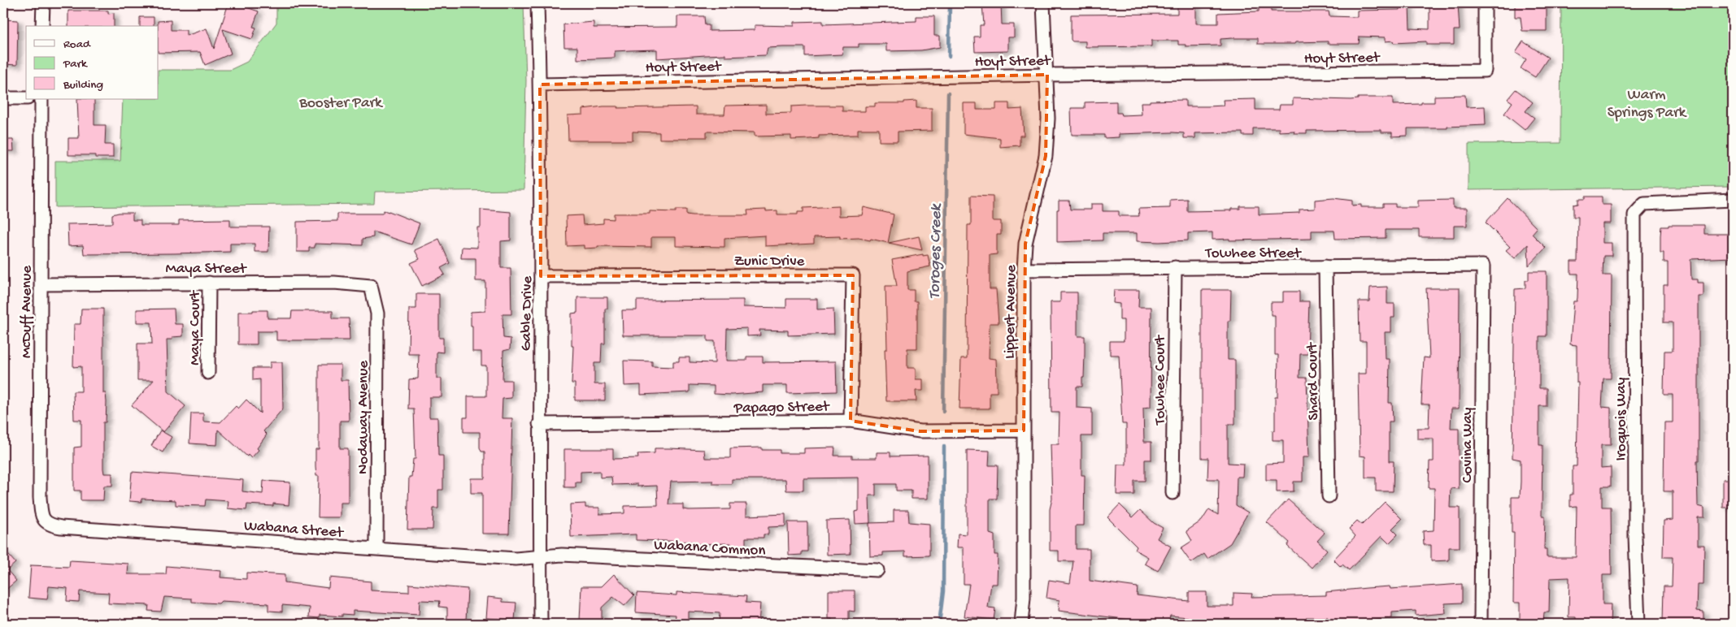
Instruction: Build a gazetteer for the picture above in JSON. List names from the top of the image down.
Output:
{
  "streets": {
    "street": [
      "Hoyt Street",
      "Towhee Street",
      "Zunic Drive",
      "Maya Street",
      "McDuff Avenue",
      "Lippert Avenue",
      "Gable Drive",
      "Maya Court",
      "Towhee Court",
      "Shard Court",
      "Papago Street",
      "Nodaway Avenue",
      "Iroquois Way",
      "Covina Way",
      "Wabana Street",
      "Wabana Common"
    ]
  },
  "crossings": [
    ["Hoyt Street", "Lippert Avenue"],
    ["Hoyt Street", "Gable Drive"],
    ["Towhee Street", "Lippert Avenue"],
    ["Towhee Street", "Towhee Court"],
    ["Towhee Street", "Shard Court"],
    ["Towhee Street", "Covina Way"],
    ["Zunic Drive", "Gable Drive"],
    ["Zunic Drive", "Papago Street"],
    ["Maya Street", "McDuff Avenue"],
    ["Maya Street", "Maya Court"],
    ["Maya Street", "Nodaway Avenue"],
    ["McDuff Avenue", "Wabana Street"],
    ["Lippert Avenue", "Papago Street"],
    ["Gable Drive", "Papago Street"],
    ["Gable Drive", "Wabana Street"],
    ["Gable Drive", "Wabana Common"],
    ["Nodaway Avenue", "Wabana Street"],
    ["Wabana Street", "Wabana Common"]
  ],
  "water": ["Toroges Creek"],
  "parks": ["Warm Springs Park", "Booster Park"],
  "legend": ["Road", "Park", "Building"]
}
